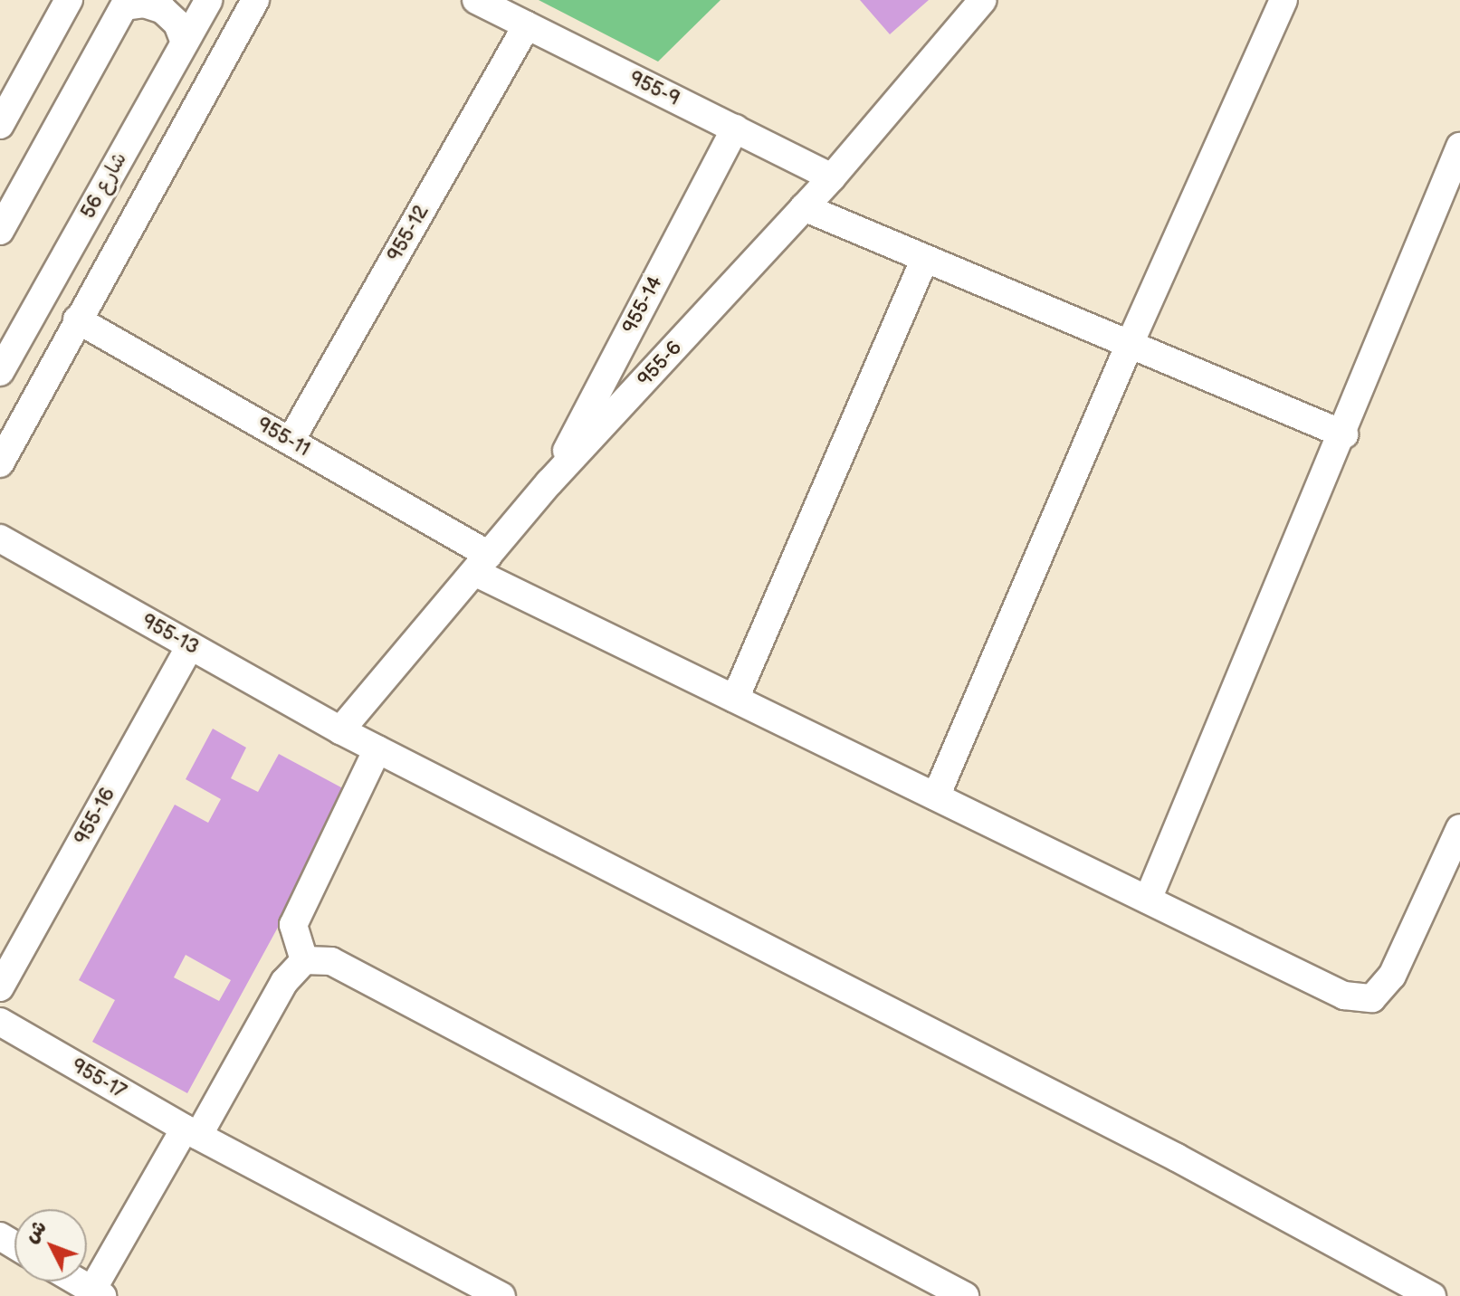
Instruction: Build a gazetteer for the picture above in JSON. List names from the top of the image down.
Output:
{
  "streets": {
    "street": [
      "955-9",
      "شارع 56",
      "955-12",
      "955-14",
      "955-6",
      "955-11",
      "955-13",
      "955-16",
      "955-17"
    ]
  },
  "crossings": [
    ["955-9", "955-12"],
    ["955-9", "955-14"],
    ["955-9", "955-6"],
    ["955-12", "955-11"],
    ["955-14", "955-6"],
    ["955-6", "955-11"],
    ["955-6", "955-13"],
    ["955-13", "955-16"]
  ],
  "north": "top left"
}
